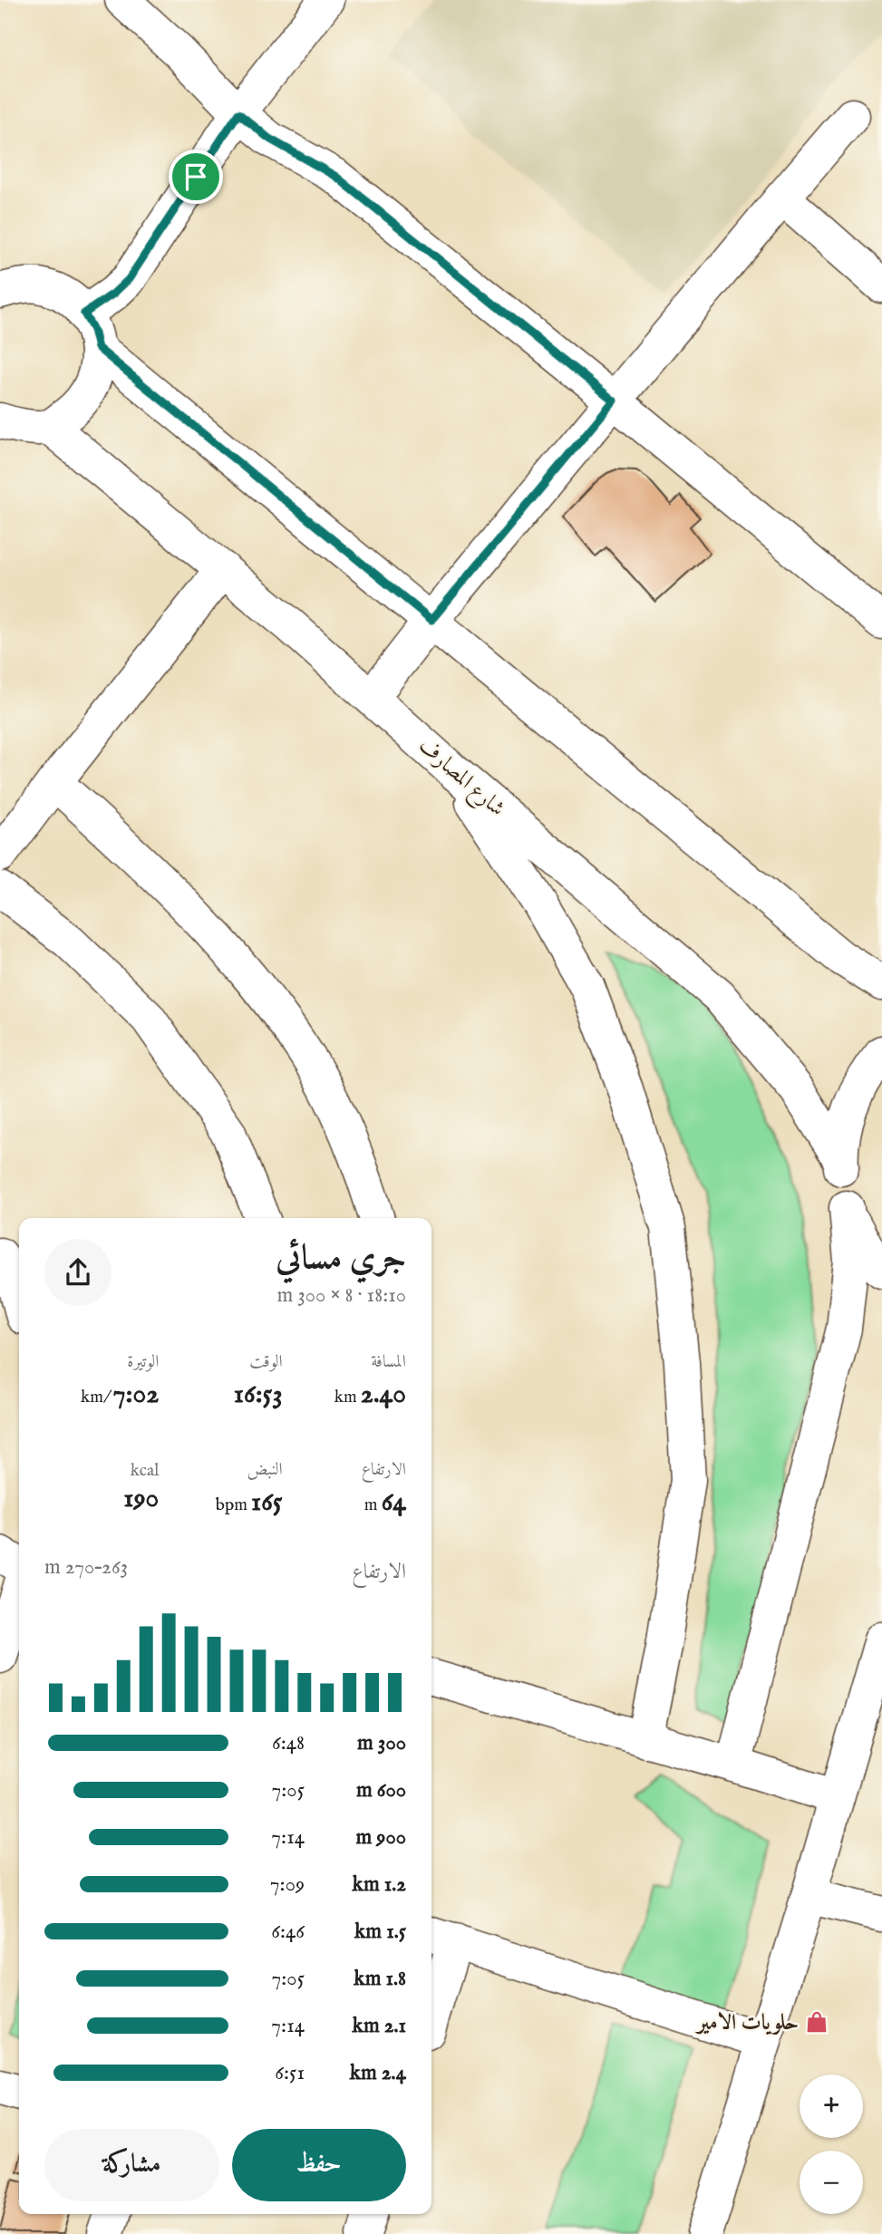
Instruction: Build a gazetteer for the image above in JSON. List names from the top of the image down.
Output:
{
  "streets": {
    "street": ["شارع المصارف"]
  },
  "places": {
    "shop": ["حلويات الامير"]
  },
  "page": {
    "heading": ["جري مسائي", "18:10 · 8 × 300 m"],
    "stats": [
      ["المسافة", "2.40 km"],
      ["الوقت", "16:53"],
      ["الوتيرة", "7:02 /km"],
      ["الارتفاع", "64 m"],
      ["النبض", "165 bpm"],
      ["kcal", "190"]
    ],
    "chart": ["الارتفاع", "263–270 m"],
    "list": [
      {
        "name": "300 m",
        "note": "6:48"
      },
      {
        "name": "600 m",
        "note": "7:05"
      },
      {
        "name": "900 m",
        "note": "7:14"
      },
      {
        "name": "1.2 km",
        "note": "7:09"
      },
      {
        "name": "1.5 km",
        "note": "6:46"
      },
      {
        "name": "1.8 km",
        "note": "7:05"
      },
      {
        "name": "2.1 km",
        "note": "7:14"
      },
      {
        "name": "2.4 km",
        "note": "6:51"
      }
    ],
    "map_buttons": ["+", "−"],
    "buttons": ["حفظ", "مشاركة"]
  }
}
